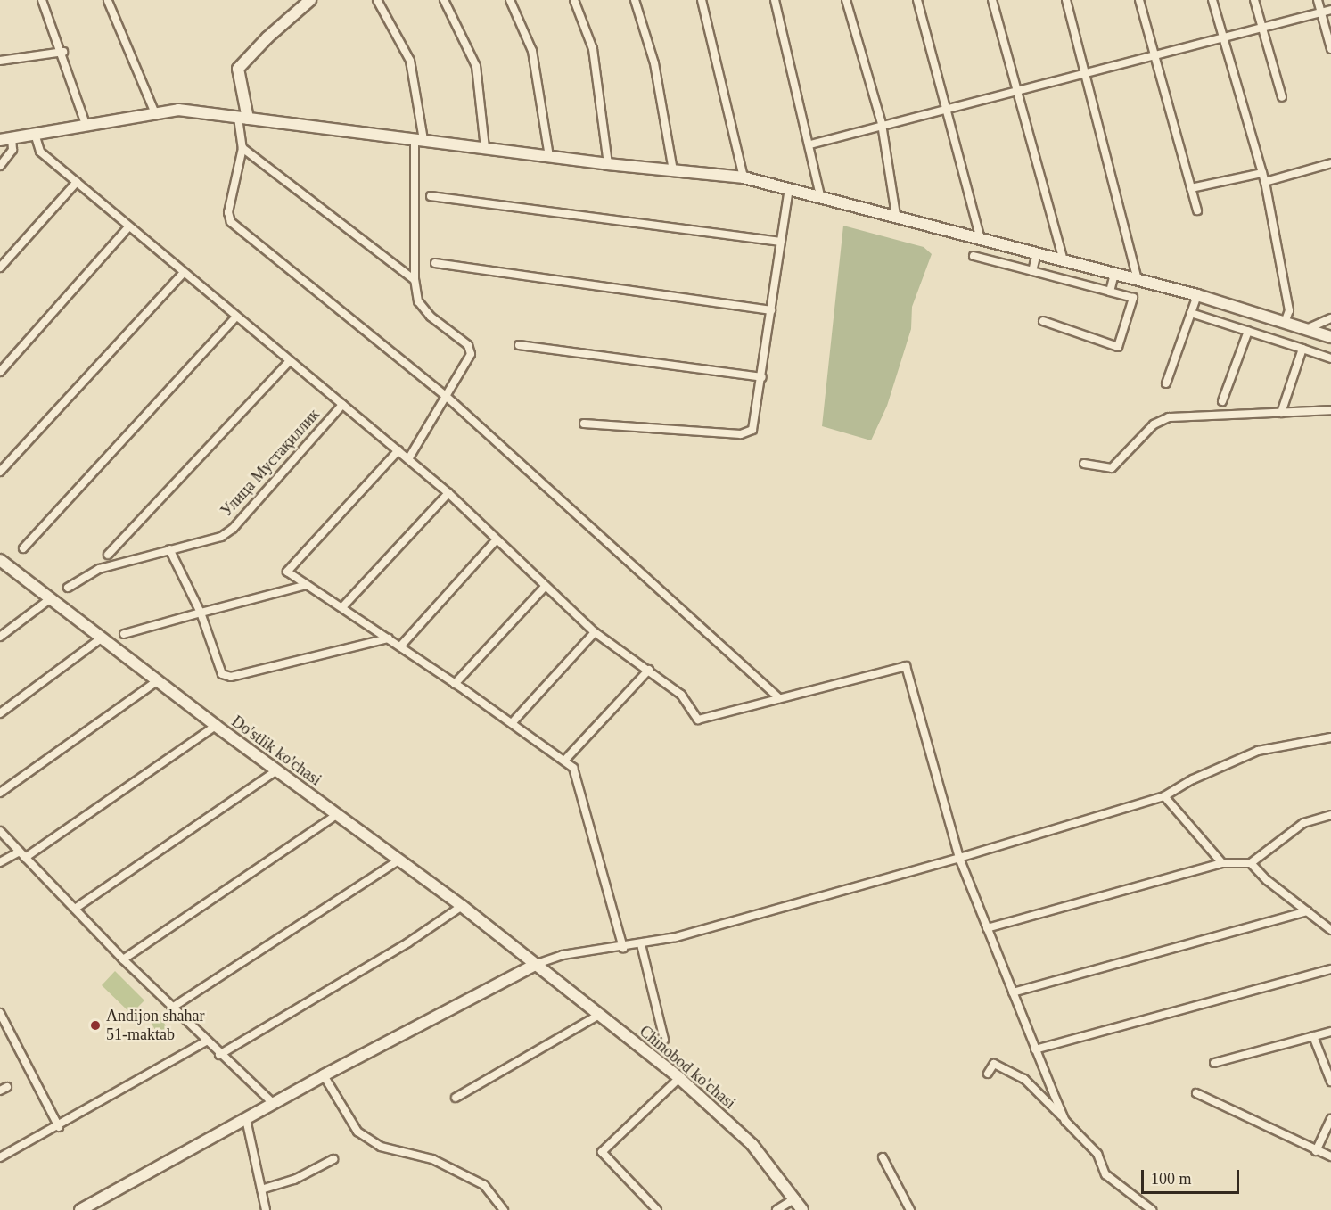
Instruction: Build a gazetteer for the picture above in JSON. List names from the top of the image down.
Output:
{
  "streets": {
    "street": ["Улица Мустақиллик", "Do'stlik ko'chasi", "Chinobod ko'chasi"]
  },
  "crossings": [
    ["Do'stlik ko'chasi", "Chinobod ko'chasi"]
  ],
  "places": ["Andijon shahar 51-maktab"],
  "scale_bar": "100 m"
}
